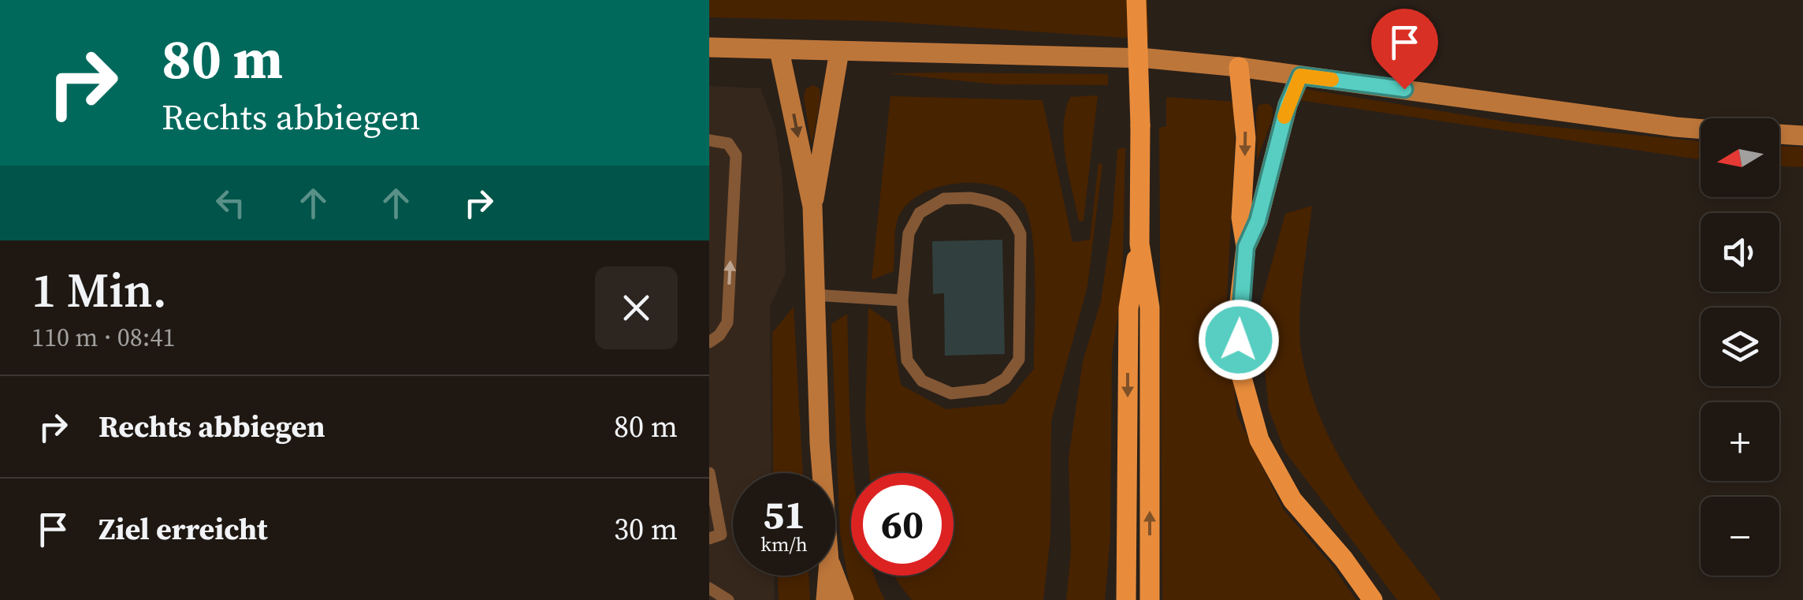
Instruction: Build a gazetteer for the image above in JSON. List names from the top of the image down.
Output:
{
  "north": "left",
  "page": {
    "turn": ["80 m", "Rechts abbiegen"],
    "map_buttons": ["+", "−"],
    "heading": ["1 Min.", "110 m · 08:41"],
    "list": [
      {
        "name": "Rechts abbiegen",
        "value": "80 m"
      },
      {
        "name": "Ziel erreicht",
        "value": "30 m"
      }
    ],
    "speed": "51 km/h",
    "limit": "60"
  }
}
